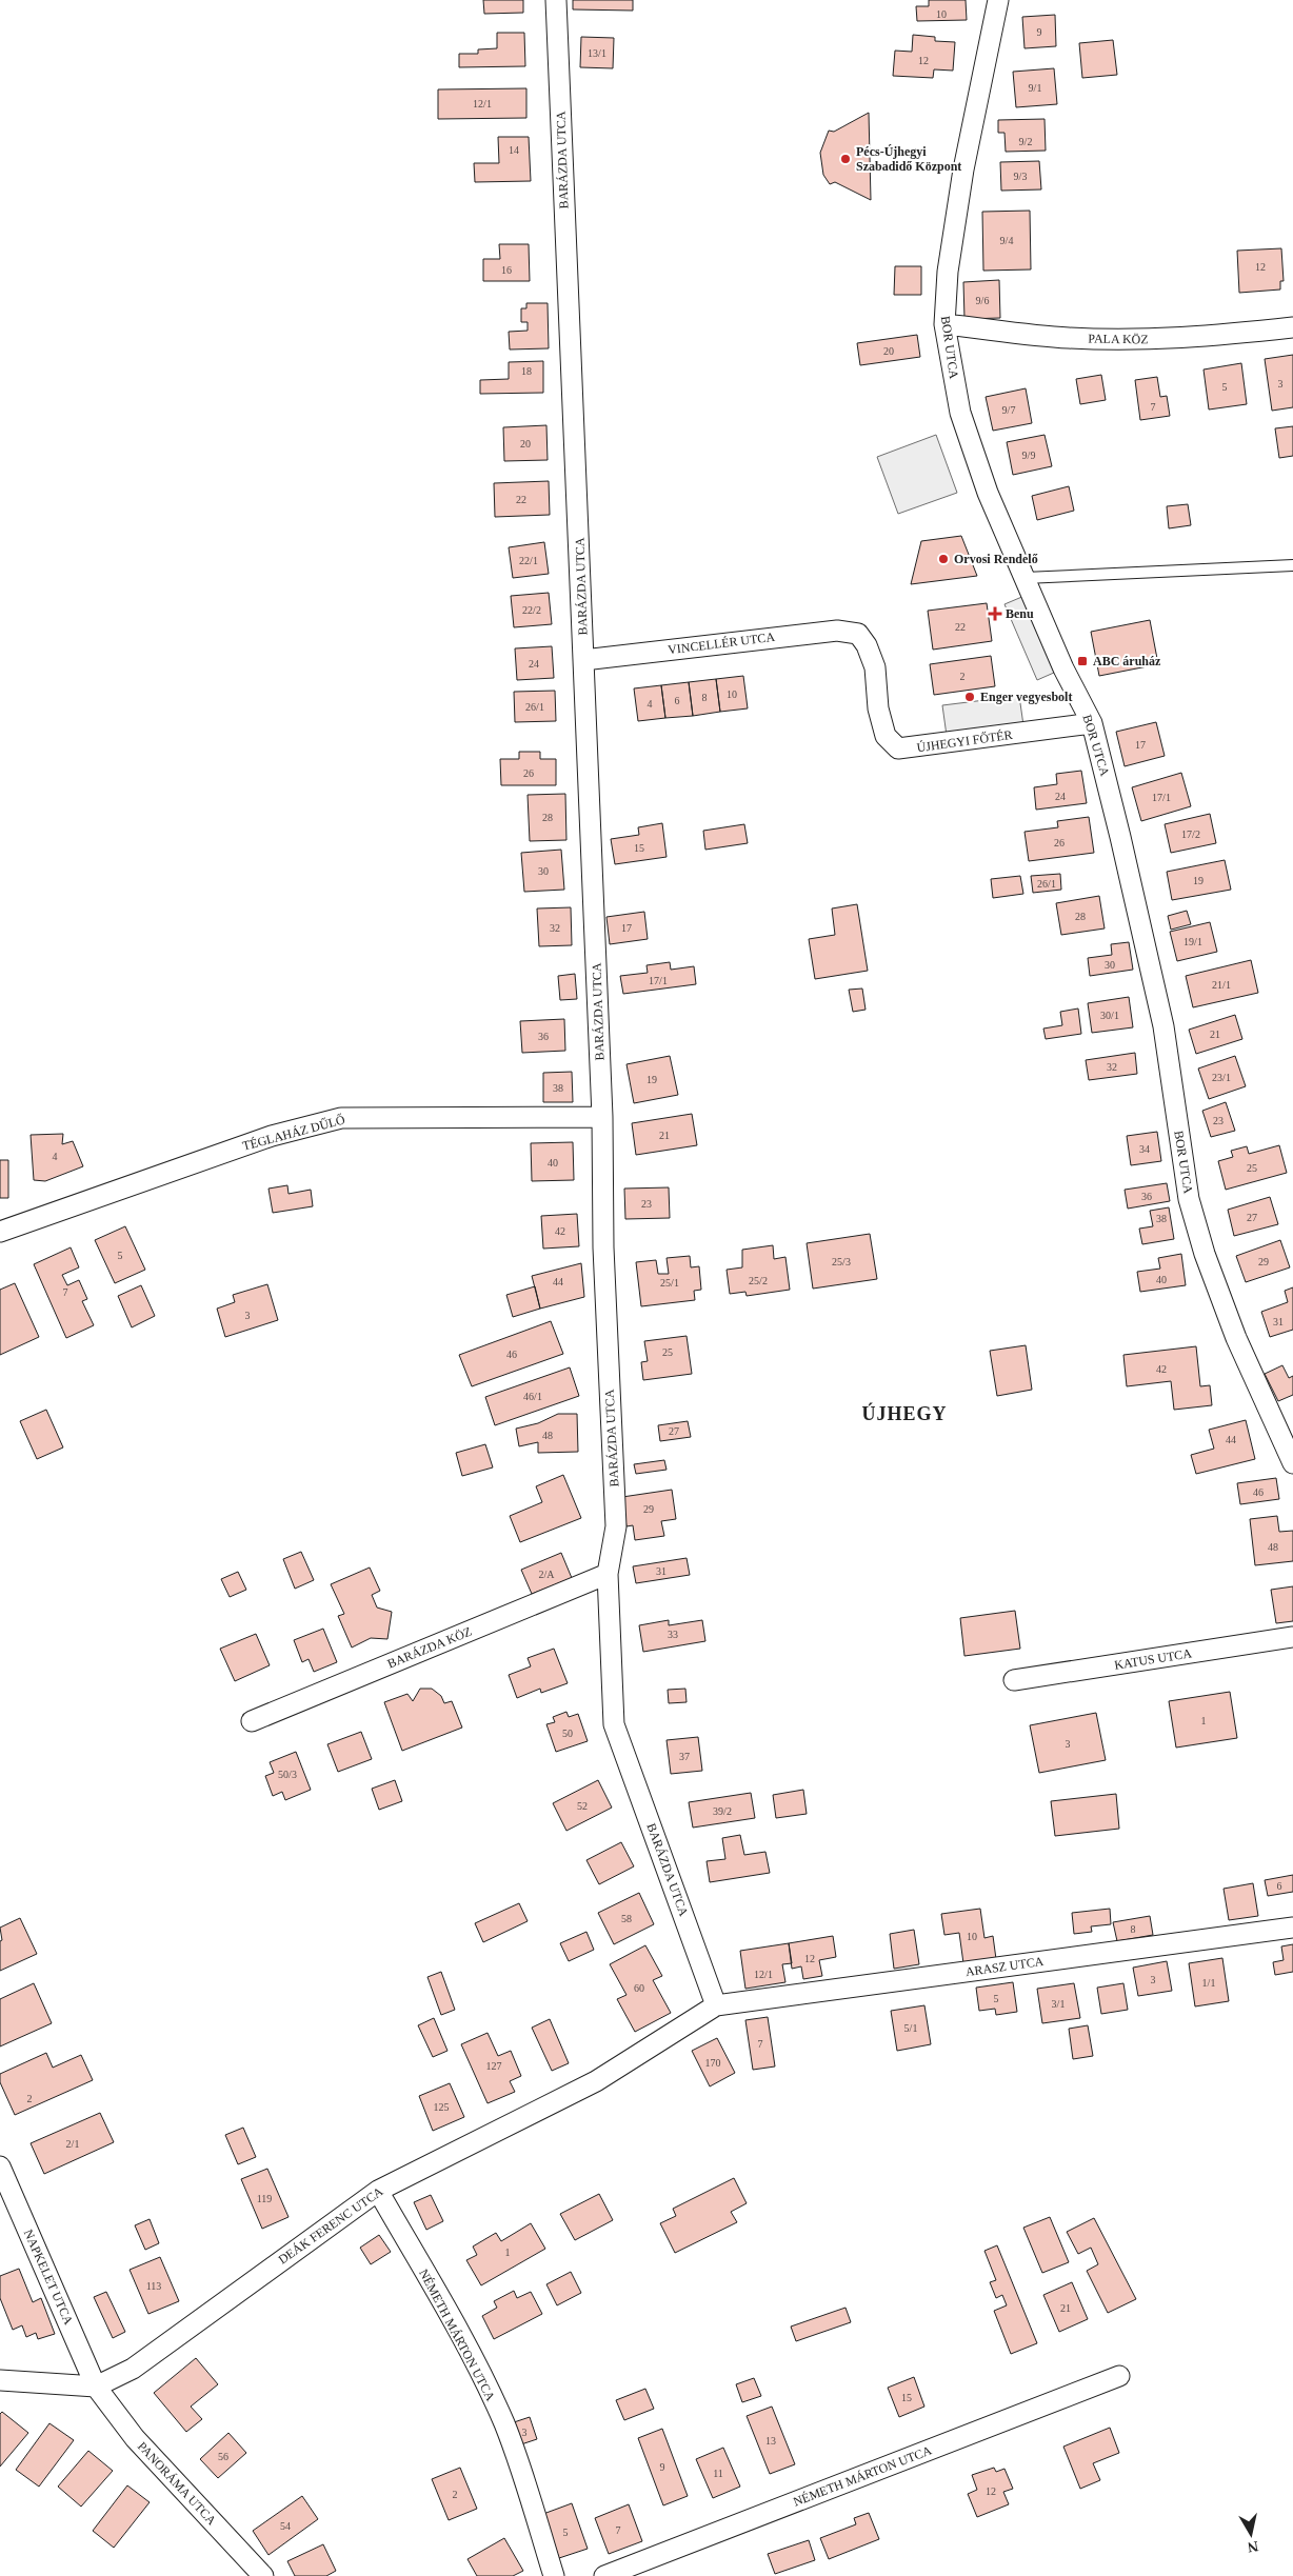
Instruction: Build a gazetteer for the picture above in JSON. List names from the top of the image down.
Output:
{
  "streets": {
    "street": [
      "BARÁZDA UTCA",
      "PALA KÖZ",
      "BOR UTCA",
      "VINCELLÉR UTCA",
      "ÚJHEGYI FŐTÉR",
      "TÉGLAHÁZ DŰLŐ",
      "BARÁZDA KÖZ",
      "KATUS UTCA",
      "ARASZ UTCA",
      "DEÁK FERENC UTCA",
      "NAPKELET UTCA",
      "NÉMETH MÁRTON UTCA",
      "PANORÁMA UTCA"
    ]
  },
  "crossings": [
    ["BARÁZDA UTCA", "VINCELLÉR UTCA"],
    ["BARÁZDA UTCA", "TÉGLAHÁZ DŰLŐ"],
    ["BARÁZDA UTCA", "BARÁZDA KÖZ"],
    ["BARÁZDA UTCA", "ARASZ UTCA"],
    ["BARÁZDA UTCA", "DEÁK FERENC UTCA"],
    ["PALA KÖZ", "BOR UTCA"],
    ["BOR UTCA", "ÚJHEGYI FŐTÉR"],
    ["VINCELLÉR UTCA", "ÚJHEGYI FŐTÉR"],
    ["ARASZ UTCA", "DEÁK FERENC UTCA"],
    ["DEÁK FERENC UTCA", "NAPKELET UTCA"],
    ["DEÁK FERENC UTCA", "NÉMETH MÁRTON UTCA"],
    ["DEÁK FERENC UTCA", "PANORÁMA UTCA"],
    ["NAPKELET UTCA", "PANORÁMA UTCA"]
  ],
  "districts": ["ÚJHEGY"],
  "places": {
    "other": ["Pécs-Újhegyi Szabadidő Központ", "Orvosi Rendelő", "Enger vegyesbolt"],
    "health": ["Benu"],
    "transit": ["ABC áruház"]
  },
  "house_numbers": [
    "10",
    "9",
    "13/1",
    "12",
    "9/1",
    "12/1",
    "9/2",
    "14",
    "9/3",
    "9/4",
    "12",
    "16",
    "9/6",
    "20",
    "18",
    "3",
    "5",
    "7",
    "9/7",
    "20",
    "9/9",
    "22",
    "22/1",
    "22/2",
    "22",
    "24",
    "2",
    "10",
    "8",
    "6",
    "4",
    "26/1",
    "17",
    "26",
    "24",
    "17/1",
    "28",
    "17/2",
    "26",
    "15",
    "30",
    "19",
    "26/1",
    "28",
    "32",
    "17",
    "19/1",
    "30",
    "17/1",
    "21/1",
    "30/1",
    "21",
    "36",
    "32",
    "23/1",
    "19",
    "38",
    "23",
    "21",
    "34",
    "4",
    "40",
    "25",
    "36",
    "23",
    "27",
    "38",
    "42",
    "5",
    "25/3",
    "29",
    "40",
    "25/2",
    "44",
    "25/1",
    "7",
    "3",
    "31",
    "25",
    "46",
    "42",
    "46/1",
    "27",
    "48",
    "44",
    "46",
    "29",
    "48",
    "31",
    "2/A",
    "33",
    "1",
    "50",
    "3",
    "37",
    "50/3",
    "52",
    "39/2",
    "6",
    "58",
    "8",
    "10",
    "12",
    "12/1",
    "3",
    "1/1",
    "60",
    "5",
    "3/1",
    "5/1",
    "7",
    "170",
    "127",
    "2",
    "125",
    "2/1",
    "119",
    "1",
    "113",
    "21",
    "15",
    "3",
    "13",
    "56",
    "9",
    "11",
    "12",
    "2",
    "54",
    "7",
    "5"
  ],
  "north": "bottom"
}
